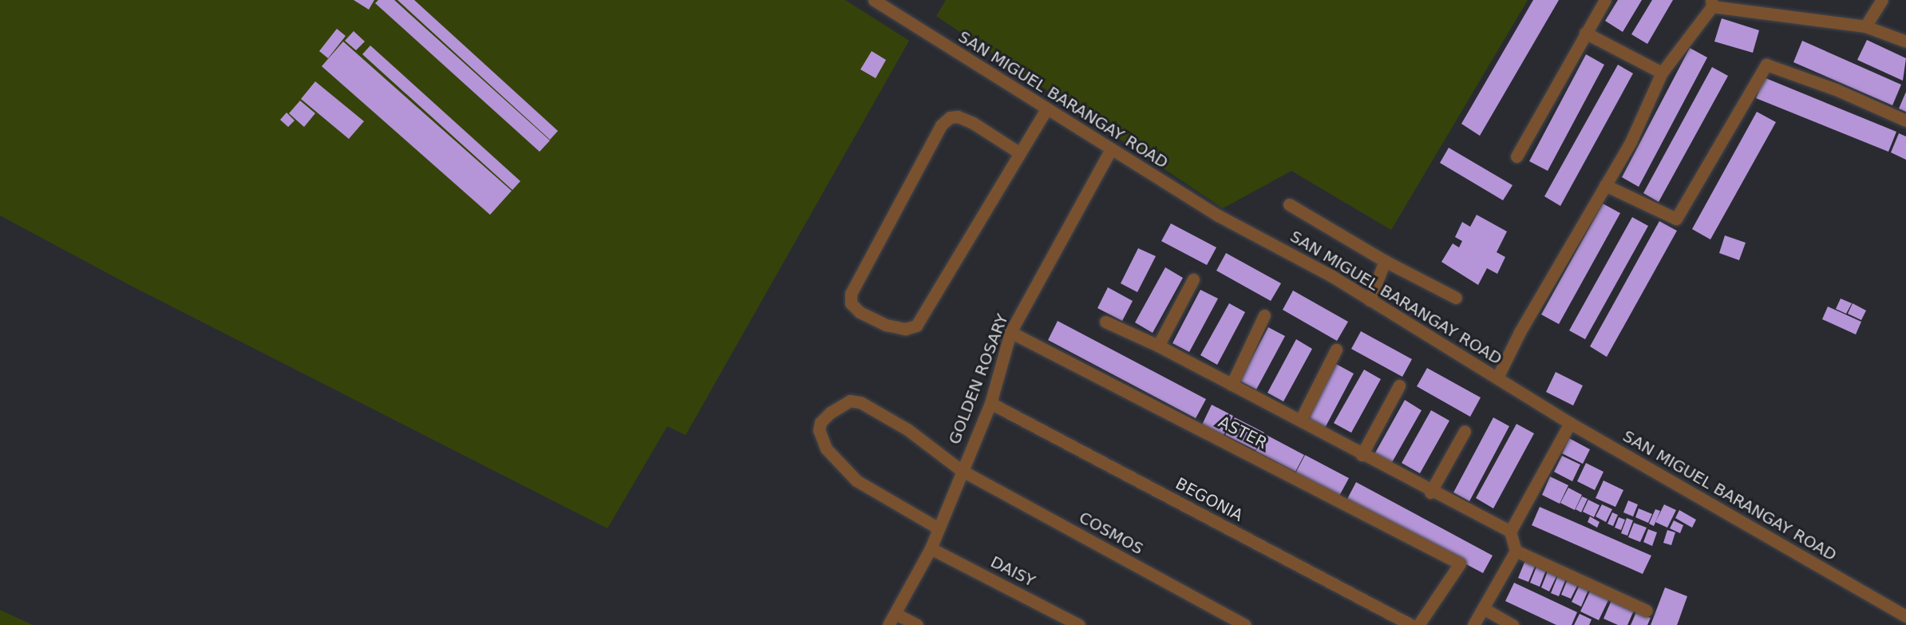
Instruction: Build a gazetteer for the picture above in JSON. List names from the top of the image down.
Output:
{
  "streets": {
    "street": [
      "SAN MIGUEL BARANGAY ROAD",
      "GOLDEN ROSARY",
      "ASTER",
      "BEGONIA",
      "COSMOS",
      "DAISY"
    ]
  },
  "crossings": [
    ["SAN MIGUEL BARANGAY ROAD", "GOLDEN ROSARY"],
    ["GOLDEN ROSARY", "ASTER"],
    ["GOLDEN ROSARY", "BEGONIA"],
    ["GOLDEN ROSARY", "COSMOS"],
    ["GOLDEN ROSARY", "DAISY"]
  ]
}
